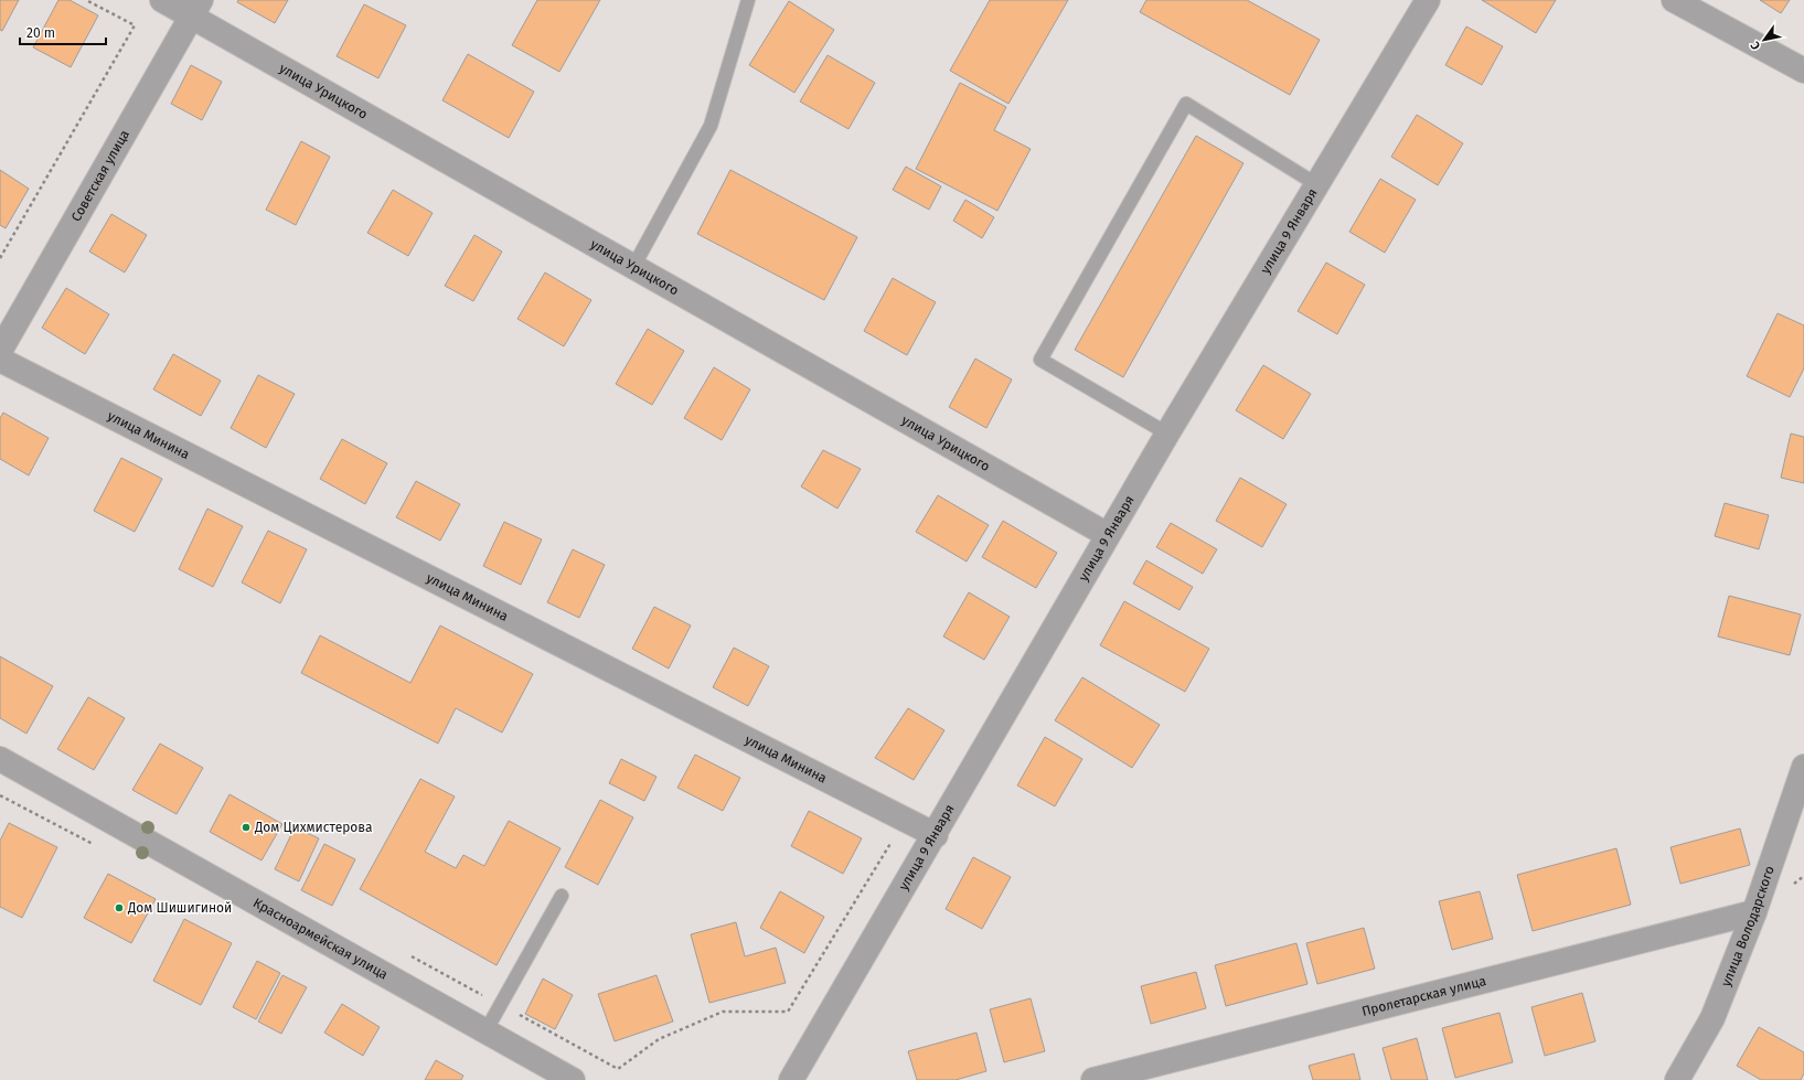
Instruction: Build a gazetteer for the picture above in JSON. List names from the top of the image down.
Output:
{
  "streets": {
    "street": [
      "улица Урицкого",
      "Советская улица",
      "улица 9 Января",
      "улица Минина",
      "улица Володарского",
      "Красноармейская улица",
      "Пролетарская улица"
    ]
  },
  "crossings": [
    ["улица Урицкого", "Советская улица"],
    ["улица Урицкого", "улица 9 Января"],
    ["улица 9 Января", "улица Минина"],
    ["улица Володарского", "Пролетарская улица"]
  ],
  "places": ["Дом Цихмистерова", "Дом Шишигиной"],
  "scale_bar": "20 m",
  "north": "bottom left"
}
